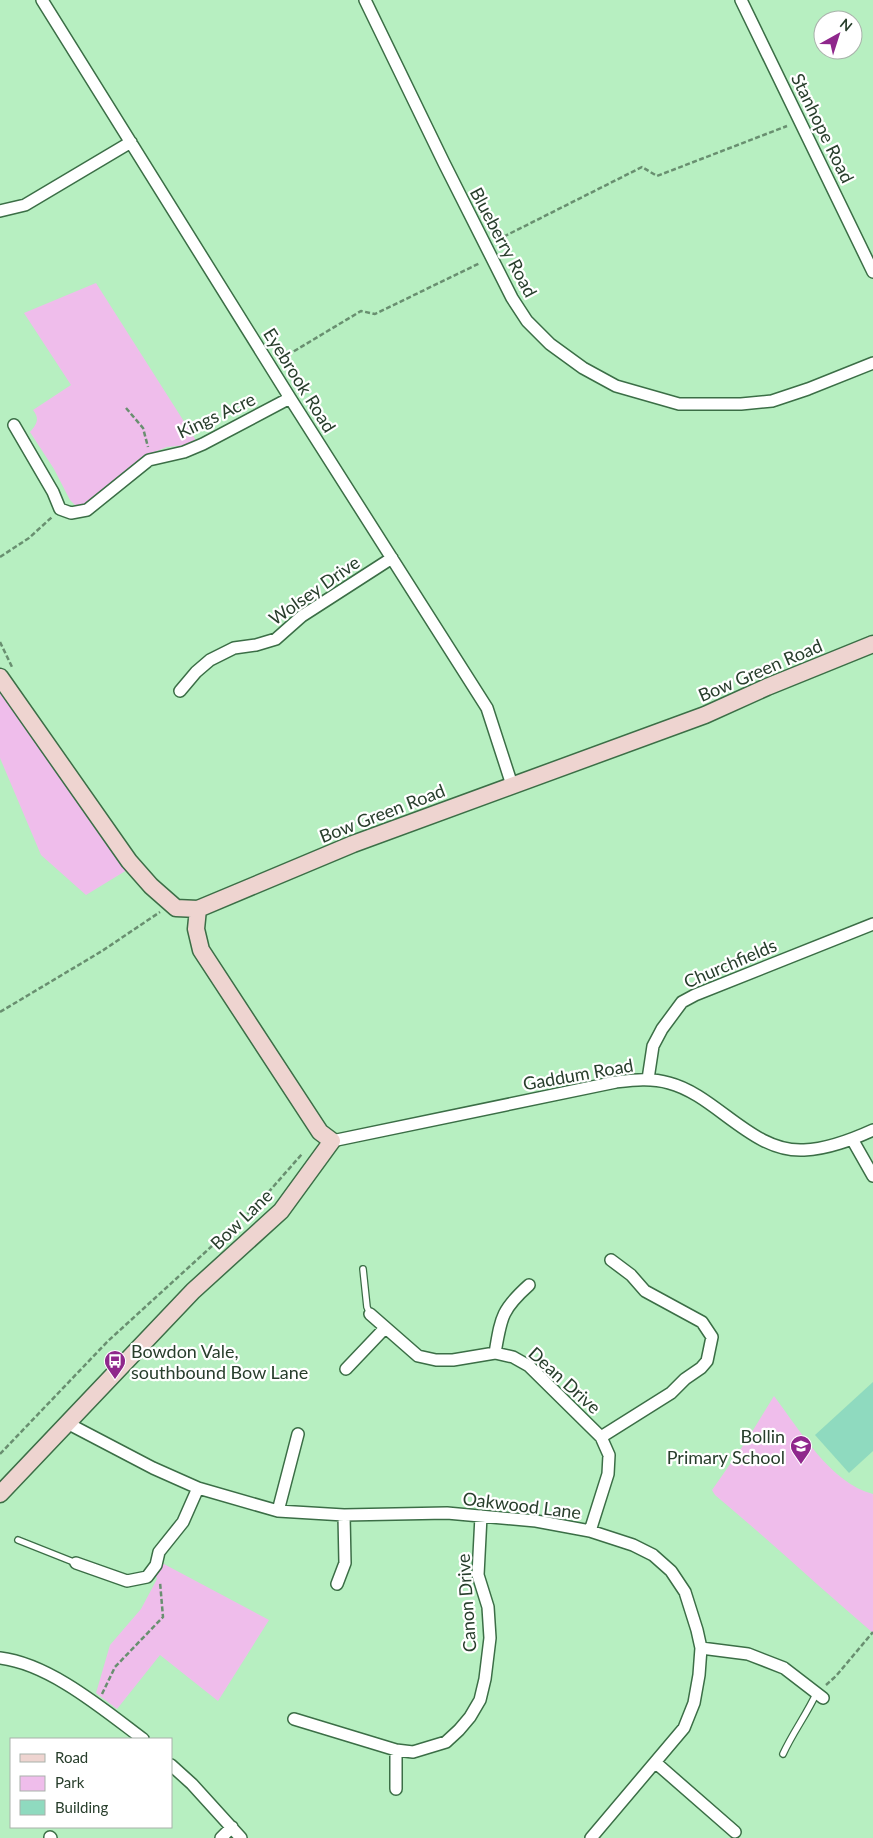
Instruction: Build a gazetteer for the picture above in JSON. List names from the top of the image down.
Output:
{
  "streets": {
    "main road": ["Bow Green Road", "Bow Lane"],
    "street": [
      "Stanhope Road",
      "Blueberry Road",
      "Eyebrook Road",
      "Kings Acre",
      "Wolsey Drive",
      "Churchfields",
      "Gaddum Road",
      "Dean Drive",
      "Oakwood Lane",
      "Canon Drive"
    ]
  },
  "crossings": [
    ["Eyebrook Road", "Kings Acre"],
    ["Eyebrook Road", "Wolsey Drive"],
    ["Eyebrook Road", "Bow Green Road"],
    ["Churchfields", "Gaddum Road"],
    ["Gaddum Road", "Bow Lane"],
    ["Bow Lane", "Oakwood Lane"],
    ["Dean Drive", "Oakwood Lane"],
    ["Oakwood Lane", "Canon Drive"]
  ],
  "places": {
    "bus stop": ["Bowdon Vale, southbound Bow Lane"],
    "school or university": ["Bollin Primary School"]
  },
  "legend": ["Road", "Park", "Building"],
  "north": "top right"
}
